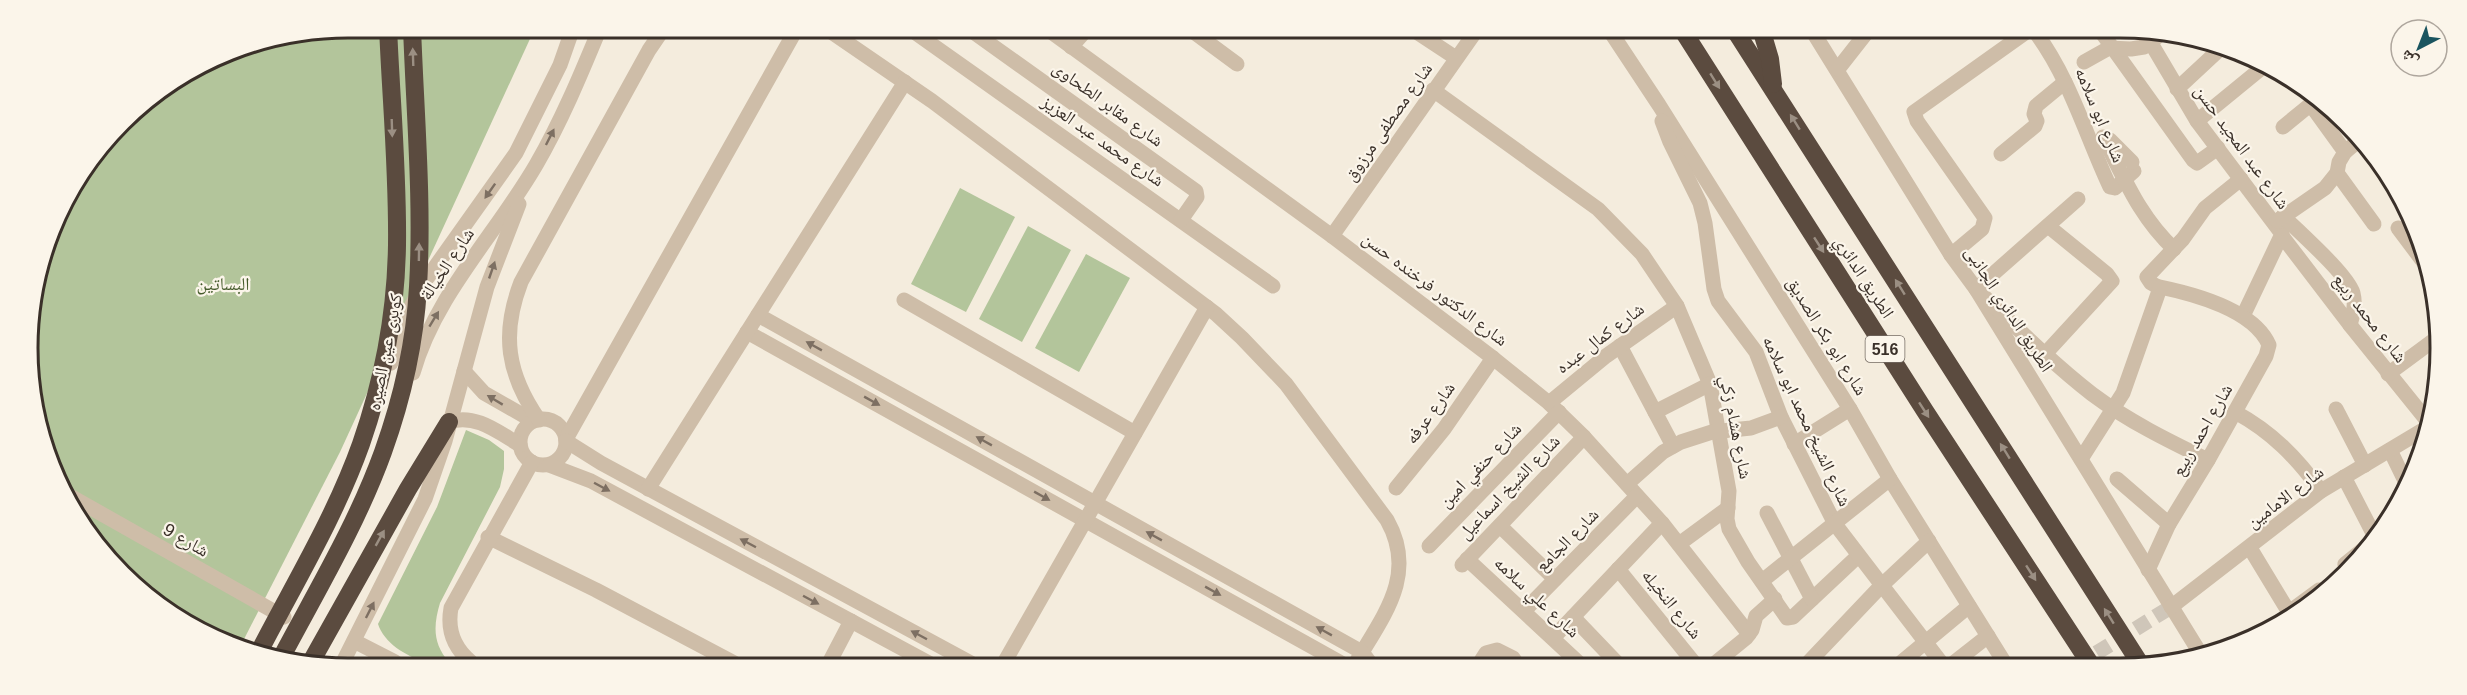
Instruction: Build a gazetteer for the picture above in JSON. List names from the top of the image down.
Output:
{
  "streets": {
    "highway": ["الطريق الدائري", "516", "كوبرى عين الصيره"],
    "street": [
      "شارع مقابر الطحاوى",
      "شارع ابو سلامه",
      "شارع مصطفى مرزوق",
      "شارع محمد عبد العزيز",
      "شارع عبد المجيد حسن",
      "شارع الخيالة",
      "شارع الدكتور فرخنده حسن",
      "الطريق الدائري الجانبى",
      "شارع محمد ربيع",
      "شارع ابو بكر الصديق",
      "شارع كمال عبده",
      "شارع عرفه",
      "شارع الشيخ محمد ابو سلامه",
      "شارع هشام زكي",
      "شارع احمد ربيع",
      "شارع حنفي امين",
      "شارع الشيخ اسماعيل",
      "شارع الامامين",
      "شارع 9",
      "شارع الجامع",
      "شارع علي سلامه",
      "شارع النخيله"
    ]
  },
  "crossings": [
    ["شارع مقابر الطحاوى", "شارع محمد عبد العزيز"],
    ["شارع مصطفى مرزوق", "شارع الدكتور فرخنده حسن"],
    ["شارع مصطفى مرزوق", "شارع هشام زكي"],
    ["شارع عبد المجيد حسن", "شارع محمد ربيع"],
    ["شارع عبد المجيد حسن", "شارع احمد ربيع"],
    ["شارع الخيالة", "شارع 9"],
    ["شارع الدكتور فرخنده حسن", "شارع كمال عبده"],
    ["شارع الدكتور فرخنده حسن", "شارع عرفه"],
    ["شارع الدكتور فرخنده حسن", "شارع حنفي امين"],
    ["شارع الدكتور فرخنده حسن", "شارع الشيخ اسماعيل"],
    ["شارع الدكتور فرخنده حسن", "شارع الجامع"],
    ["الطريق الدائري الجانبى", "شارع احمد ربيع"],
    ["الطريق الدائري الجانبى", "شارع الامامين"],
    ["شارع ابو بكر الصديق", "شارع الشيخ محمد ابو سلامه"],
    ["شارع كمال عبده", "شارع هشام زكي"],
    ["شارع كمال عبده", "شارع حنفي امين"],
    ["شارع الشيخ اسماعيل", "شارع علي سلامه"],
    ["شارع الجامع", "شارع علي سلامه"]
  ],
  "parks": ["البساتين"],
  "north": "bottom left"
}
